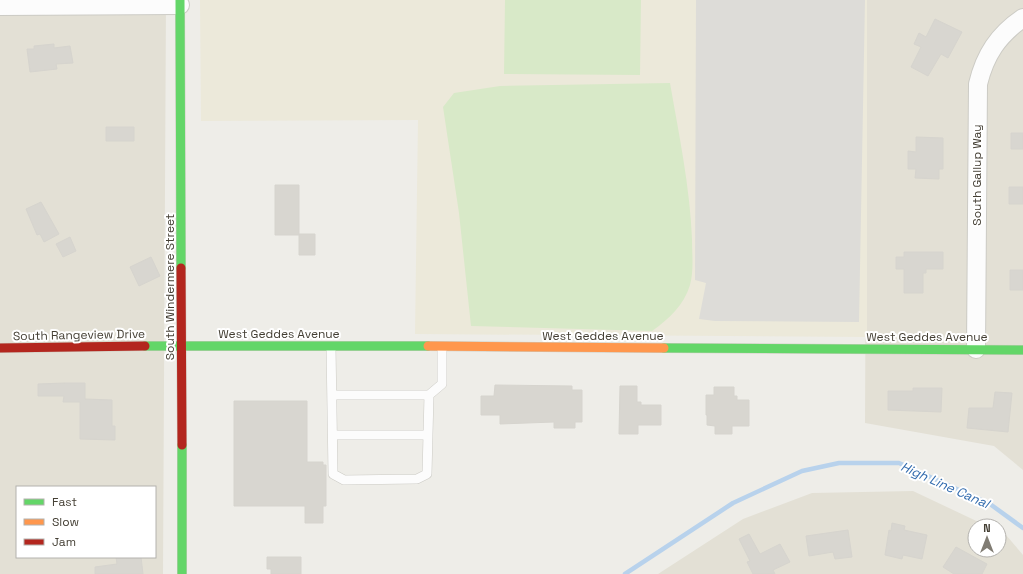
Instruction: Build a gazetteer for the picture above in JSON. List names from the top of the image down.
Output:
{
  "streets": {
    "street": [
      "South Gallup Way",
      "South Windermere Street",
      "West Geddes Avenue",
      "South Rangeview Drive"
    ]
  },
  "crossings": [
    ["South Gallup Way", "West Geddes Avenue"],
    ["South Windermere Street", "West Geddes Avenue"],
    ["South Windermere Street", "South Rangeview Drive"],
    ["West Geddes Avenue", "South Rangeview Drive"]
  ],
  "water": ["High Line Canal"],
  "legend": ["Fast", "Slow", "Jam"],
  "north": "top"
}
